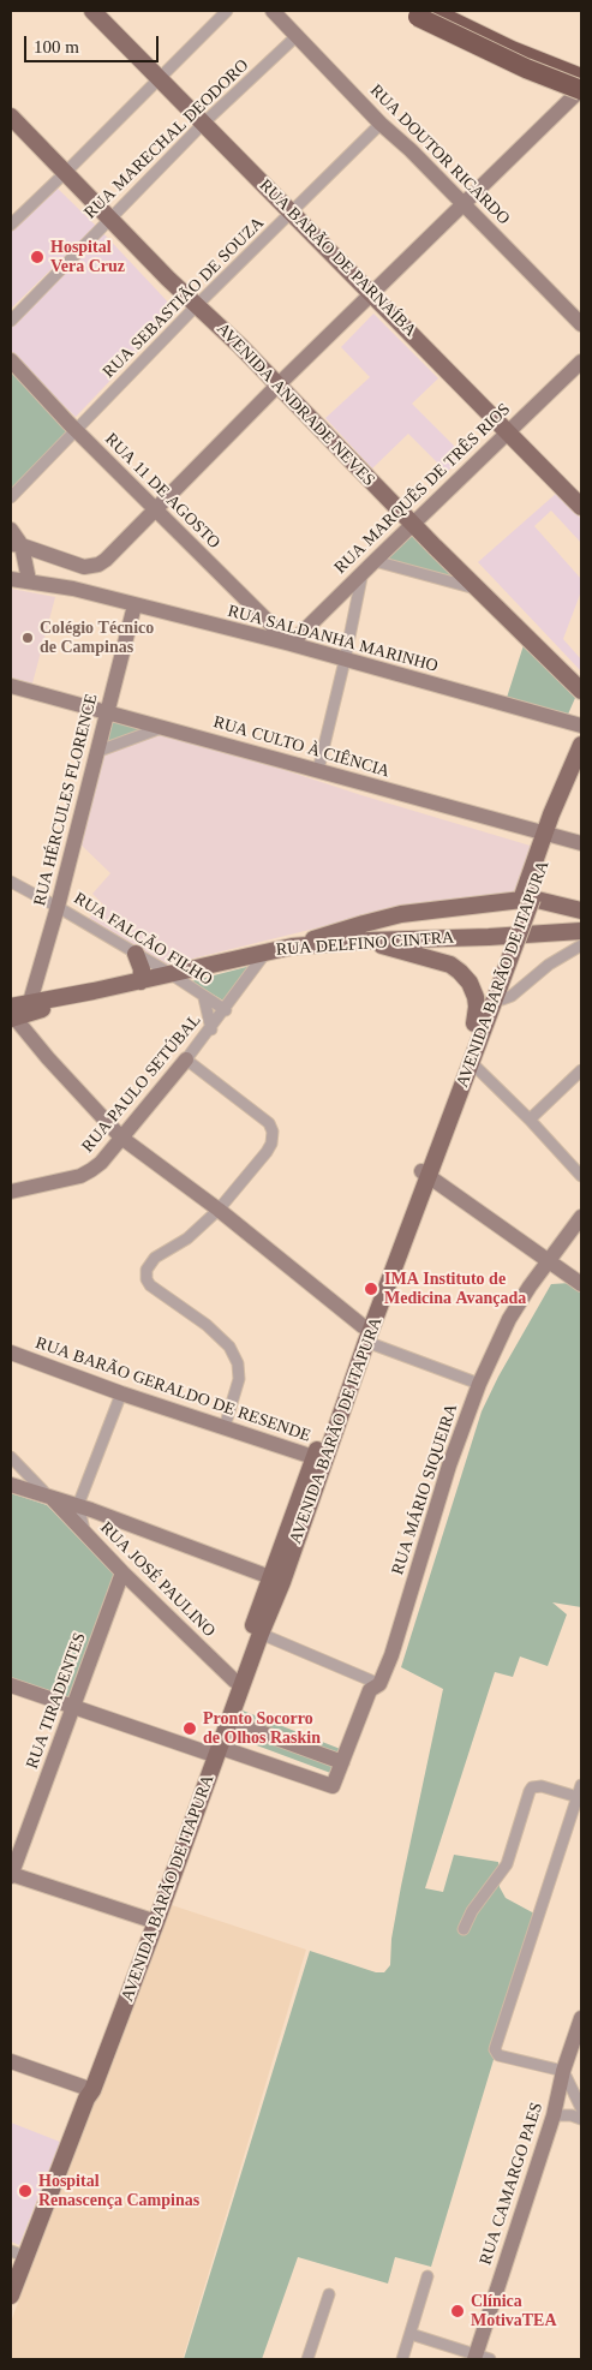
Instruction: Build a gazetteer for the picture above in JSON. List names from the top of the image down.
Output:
{
  "streets": {
    "main road": [
      "RUA BARÃO DE PARNAÍBA",
      "AVENIDA ANDRADE NEVES",
      "RUA DELFINO CINTRA",
      "AVENIDA BARÃO DE ITAPURA"
    ],
    "street": [
      "RUA MARECHAL DEODORO",
      "RUA DOUTOR RICARDO",
      "RUA SEBASTIÃO DE SOUZA",
      "RUA MARQUÊS DE TRÊS RIOS",
      "RUA 11 DE AGOSTO",
      "RUA SALDANHA MARINHO",
      "RUA CULTO À CIÊNCIA",
      "RUA HÉRCULES FLORENCE",
      "RUA FALCÃO FILHO",
      "RUA PAULO SETÚBAL",
      "RUA BARÃO GERALDO DE RESENDE",
      "RUA MÁRIO SIQUEIRA",
      "RUA JOSÉ PAULINO",
      "RUA TIRADENTES",
      "RUA CAMARGO PAES"
    ]
  },
  "crossings": [
    ["RUA MARECHAL DEODORO", "RUA DOUTOR RICARDO"],
    ["RUA MARECHAL DEODORO", "RUA BARÃO DE PARNAÍBA"],
    ["RUA MARECHAL DEODORO", "AVENIDA ANDRADE NEVES"],
    ["RUA DOUTOR RICARDO", "RUA SEBASTIÃO DE SOUZA"],
    ["RUA BARÃO DE PARNAÍBA", "RUA SEBASTIÃO DE SOUZA"],
    ["RUA BARÃO DE PARNAÍBA", "RUA MARQUÊS DE TRÊS RIOS"],
    ["RUA SEBASTIÃO DE SOUZA", "AVENIDA ANDRADE NEVES"],
    ["RUA SEBASTIÃO DE SOUZA", "RUA 11 DE AGOSTO"],
    ["AVENIDA ANDRADE NEVES", "RUA MARQUÊS DE TRÊS RIOS"],
    ["RUA MARQUÊS DE TRÊS RIOS", "RUA 11 DE AGOSTO"],
    ["RUA MARQUÊS DE TRÊS RIOS", "RUA SALDANHA MARINHO"],
    ["RUA 11 DE AGOSTO", "RUA SALDANHA MARINHO"],
    ["RUA SALDANHA MARINHO", "RUA HÉRCULES FLORENCE"],
    ["RUA CULTO À CIÊNCIA", "RUA HÉRCULES FLORENCE"],
    ["RUA CULTO À CIÊNCIA", "AVENIDA BARÃO DE ITAPURA"],
    ["RUA HÉRCULES FLORENCE", "RUA FALCÃO FILHO"],
    ["RUA HÉRCULES FLORENCE", "RUA DELFINO CINTRA"],
    ["RUA FALCÃO FILHO", "RUA DELFINO CINTRA"],
    ["RUA FALCÃO FILHO", "RUA PAULO SETÚBAL"],
    ["RUA DELFINO CINTRA", "RUA PAULO SETÚBAL"],
    ["AVENIDA BARÃO DE ITAPURA", "RUA BARÃO GERALDO DE RESENDE"],
    ["AVENIDA BARÃO DE ITAPURA", "RUA MÁRIO SIQUEIRA"],
    ["AVENIDA BARÃO DE ITAPURA", "RUA JOSÉ PAULINO"],
    ["RUA JOSÉ PAULINO", "RUA TIRADENTES"]
  ],
  "places": [
    "Hospital Vera Cruz",
    "Colégio Técnico de Campinas",
    "IMA Instituto de Medicina Avançada",
    "Pronto Socorro de Olhos Raskin",
    "Hospital Renascença Campinas",
    "Clínica MotivaTEA"
  ],
  "scale_bar": "100 m"
}
